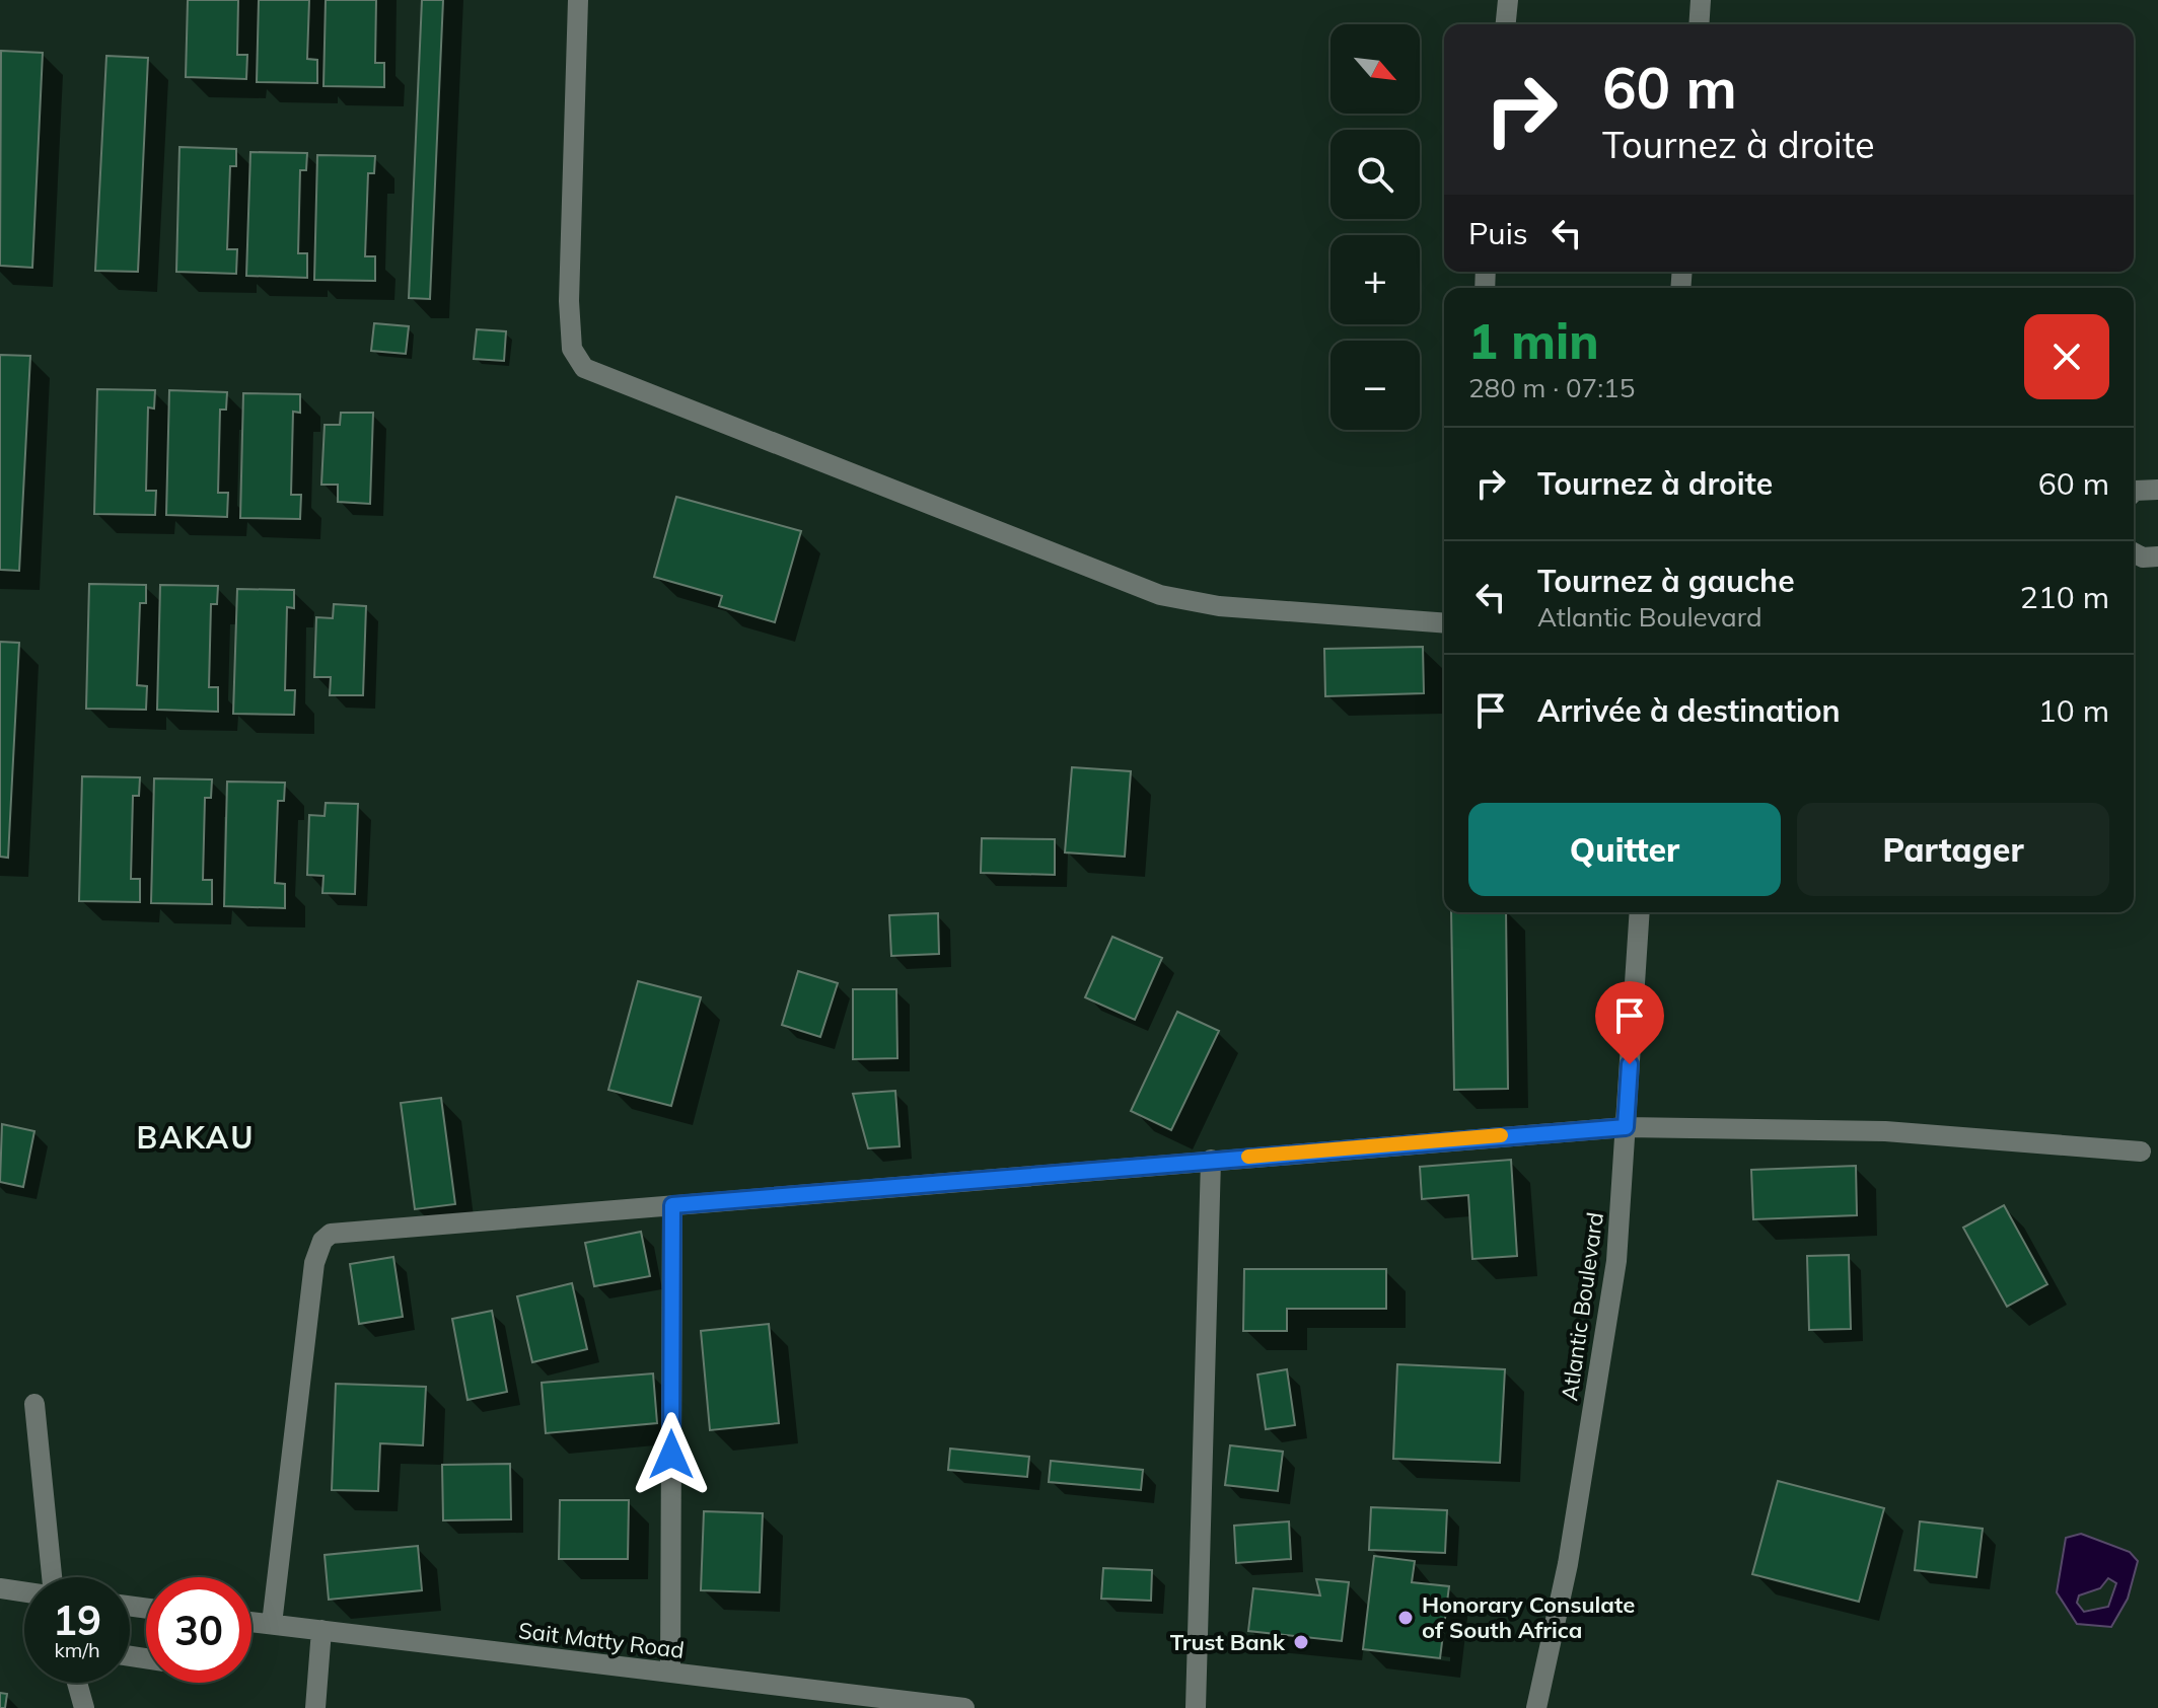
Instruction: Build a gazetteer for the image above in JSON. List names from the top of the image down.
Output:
{
  "streets": {
    "street": ["Atlantic Boulevard", "Sait Matty Road"]
  },
  "districts": ["BAKAU"],
  "places": ["Honorary Consulate of South Africa", "Trust Bank"],
  "north": "bottom right",
  "page": {
    "map_buttons": ["+", "−"],
    "turn": ["60 m", "Tournez à droite"],
    "then": "Puis",
    "heading": ["1 min", "280 m · 07:15"],
    "list": [
      {
        "name": "Tournez à droite",
        "value": "60 m"
      },
      {
        "name": "Tournez à gauche",
        "note": "Atlantic Boulevard",
        "value": "210 m"
      },
      {
        "name": "Arrivée à destination",
        "value": "10 m"
      }
    ],
    "buttons": ["Quitter", "Partager"],
    "speed": "19 km/h",
    "limit": "30"
  }
}
